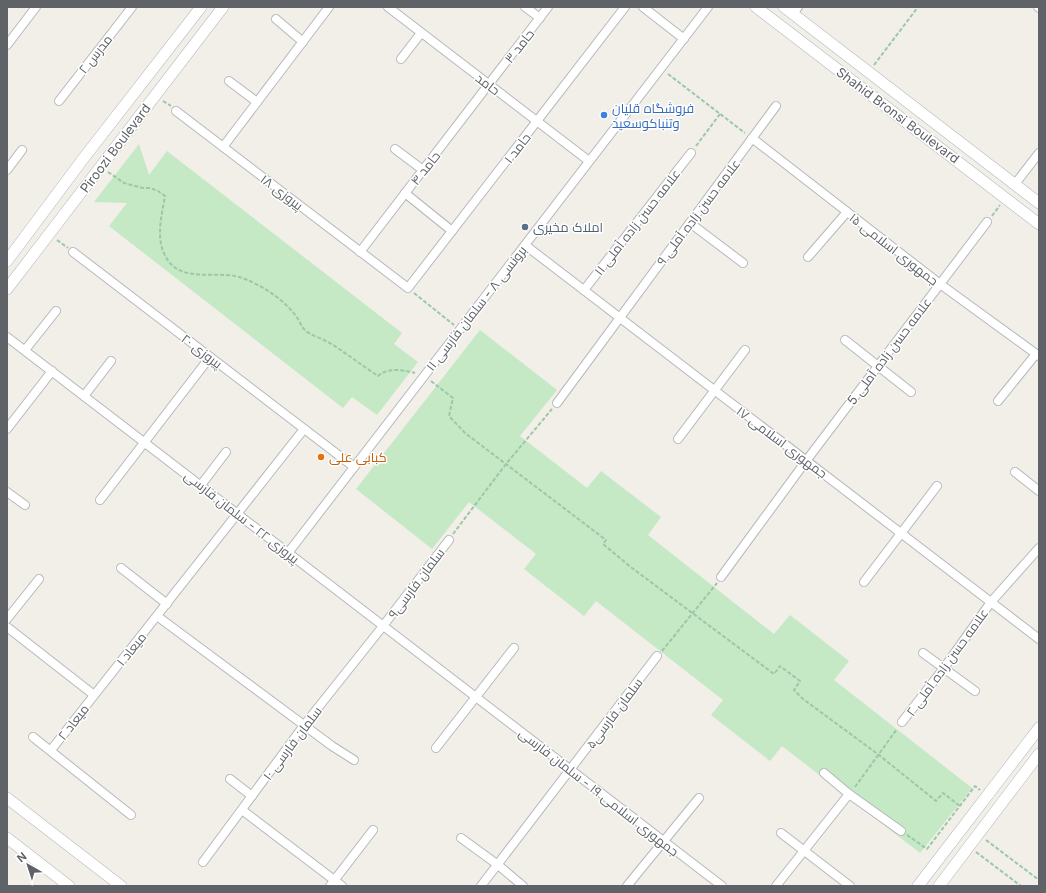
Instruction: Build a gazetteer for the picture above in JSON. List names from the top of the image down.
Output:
{
  "streets": {
    "street": [
      "حامد ۳",
      "مدرس ۲",
      "حامد",
      "Shahid Bronsi Boulevard",
      "Piroozi Boulevard",
      "حامد ۱",
      "حامد ۴",
      "پیروزی ۱۸",
      "علامه حسن زاده آملی ۹",
      "علامه حسن زاده آملی ۱۱",
      "جمهوری اسلامی ۱۵",
      "برونسی ۸ - سلمان فارسی ۱۱",
      "پیروزی ۲۰",
      "علامه حسن زاده آملی 5",
      "جمهوری اسلامی ۱۷",
      "پیروزی ۲۲ - سلمان فارسی",
      "سلمان فارسی۹",
      "میعاد ۱",
      "علامه حسن زاده آملی ۲",
      "سلمان فارسی۵",
      "میعاد ۲",
      "سلمان فارسی ۱۰",
      "جمهوری اسلامی ۱۹ - سلمان فارسی"
    ]
  },
  "crossings": [
    ["حامد ۳", "حامد"],
    ["حامد ۳", "حامد ۴"],
    ["حامد", "حامد ۱"],
    ["حامد", "حامد ۴"],
    ["حامد", "برونسی ۸ - سلمان فارسی ۱۱"],
    ["حامد ۱", "پیروزی ۱۸"],
    ["حامد ۴", "پیروزی ۱۸"],
    ["علامه حسن زاده آملی ۹", "جمهوری اسلامی ۱۵"],
    ["علامه حسن زاده آملی ۹", "جمهوری اسلامی ۱۷"],
    ["علامه حسن زاده آملی ۱۱", "جمهوری اسلامی ۱۷"],
    ["جمهوری اسلامی ۱۵", "علامه حسن زاده آملی 5"],
    ["برونسی ۸ - سلمان فارسی ۱۱", "پیروزی ۲۰"],
    ["برونسی ۸ - سلمان فارسی ۱۱", "جمهوری اسلامی ۱۷"],
    ["برونسی ۸ - سلمان فارسی ۱۱", "پیروزی ۲۲ - سلمان فارسی"],
    ["پیروزی ۲۰", "میعاد ۱"],
    ["علامه حسن زاده آملی 5", "جمهوری اسلامی ۱۷"],
    ["جمهوری اسلامی ۱۷", "علامه حسن زاده آملی ۲"],
    ["پیروزی ۲۲ - سلمان فارسی", "سلمان فارسی۹"],
    ["پیروزی ۲۲ - سلمان فارسی", "میعاد ۱"],
    ["پیروزی ۲۲ - سلمان فارسی", "سلمان فارسی ۱۰"],
    ["پیروزی ۲۲ - سلمان فارسی", "جمهوری اسلامی ۱۹ - سلمان فارسی"],
    ["سلمان فارسی۹", "سلمان فارسی ۱۰"],
    ["میعاد ۱", "میعاد ۲"],
    ["سلمان فارسی۵", "جمهوری اسلامی ۱۹ - سلمان فارسی"]
  ],
  "places": ["فروشگاه قلیان وتنباکوسعید", "املاک مخیری", "کبابی علی"],
  "north": "top left"
}
